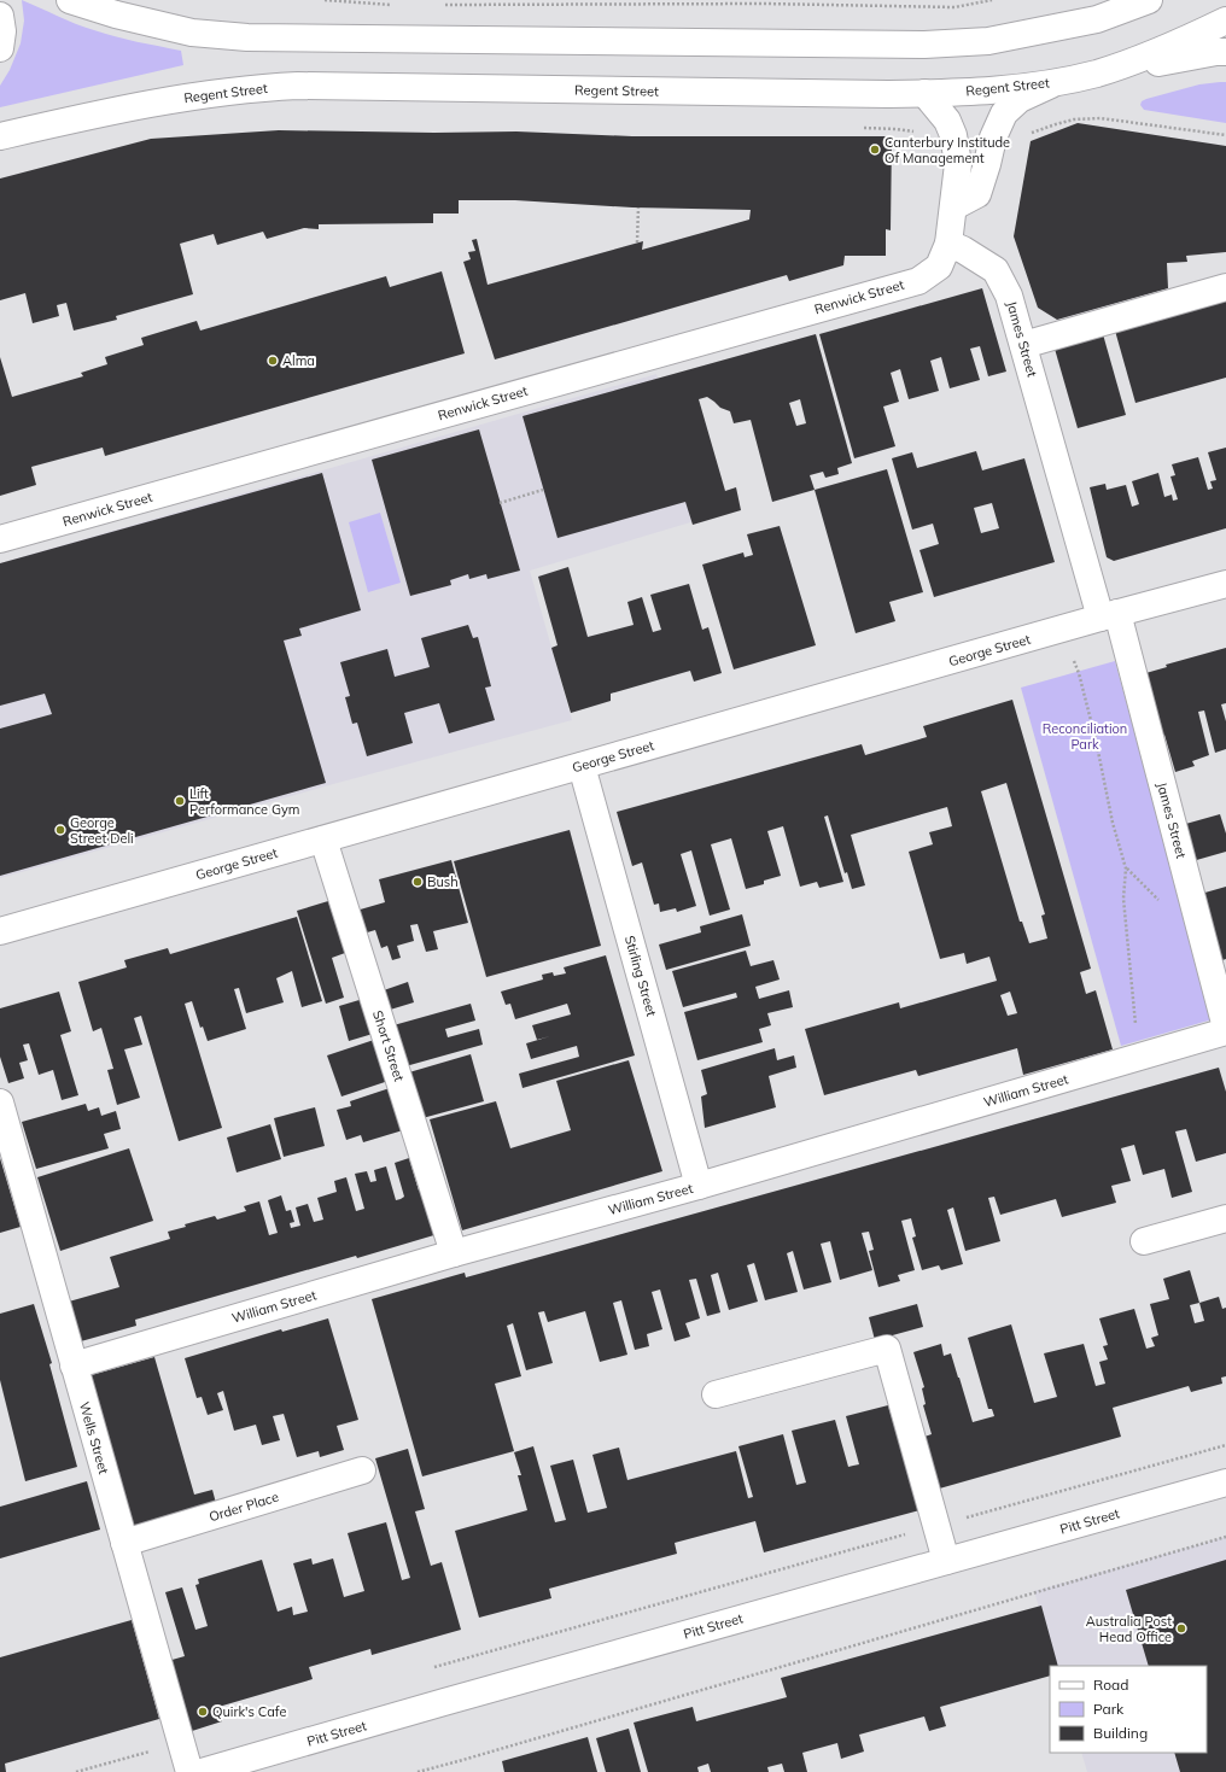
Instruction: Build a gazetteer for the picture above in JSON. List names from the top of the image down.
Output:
{
  "streets": {
    "street": [
      "Regent Street",
      "Renwick Street",
      "James Street",
      "George Street",
      "Stirling Street",
      "Short Street",
      "William Street",
      "Wells Street",
      "Order Place",
      "Pitt Street"
    ]
  },
  "crossings": [
    ["Renwick Street", "James Street"],
    ["James Street", "George Street"],
    ["James Street", "William Street"],
    ["George Street", "Stirling Street"],
    ["George Street", "Short Street"],
    ["Stirling Street", "William Street"],
    ["Short Street", "William Street"],
    ["William Street", "Wells Street"],
    ["Wells Street", "Order Place"]
  ],
  "parks": ["Reconciliation Park"],
  "places": [
    "Canterbury Institude Of Management",
    "Alma",
    "Lift Performance Gym",
    "George Street Deli",
    "Bush",
    "Australia Post Head Office",
    "Quirk's Cafe"
  ],
  "legend": ["Road", "Park", "Building"]
}
